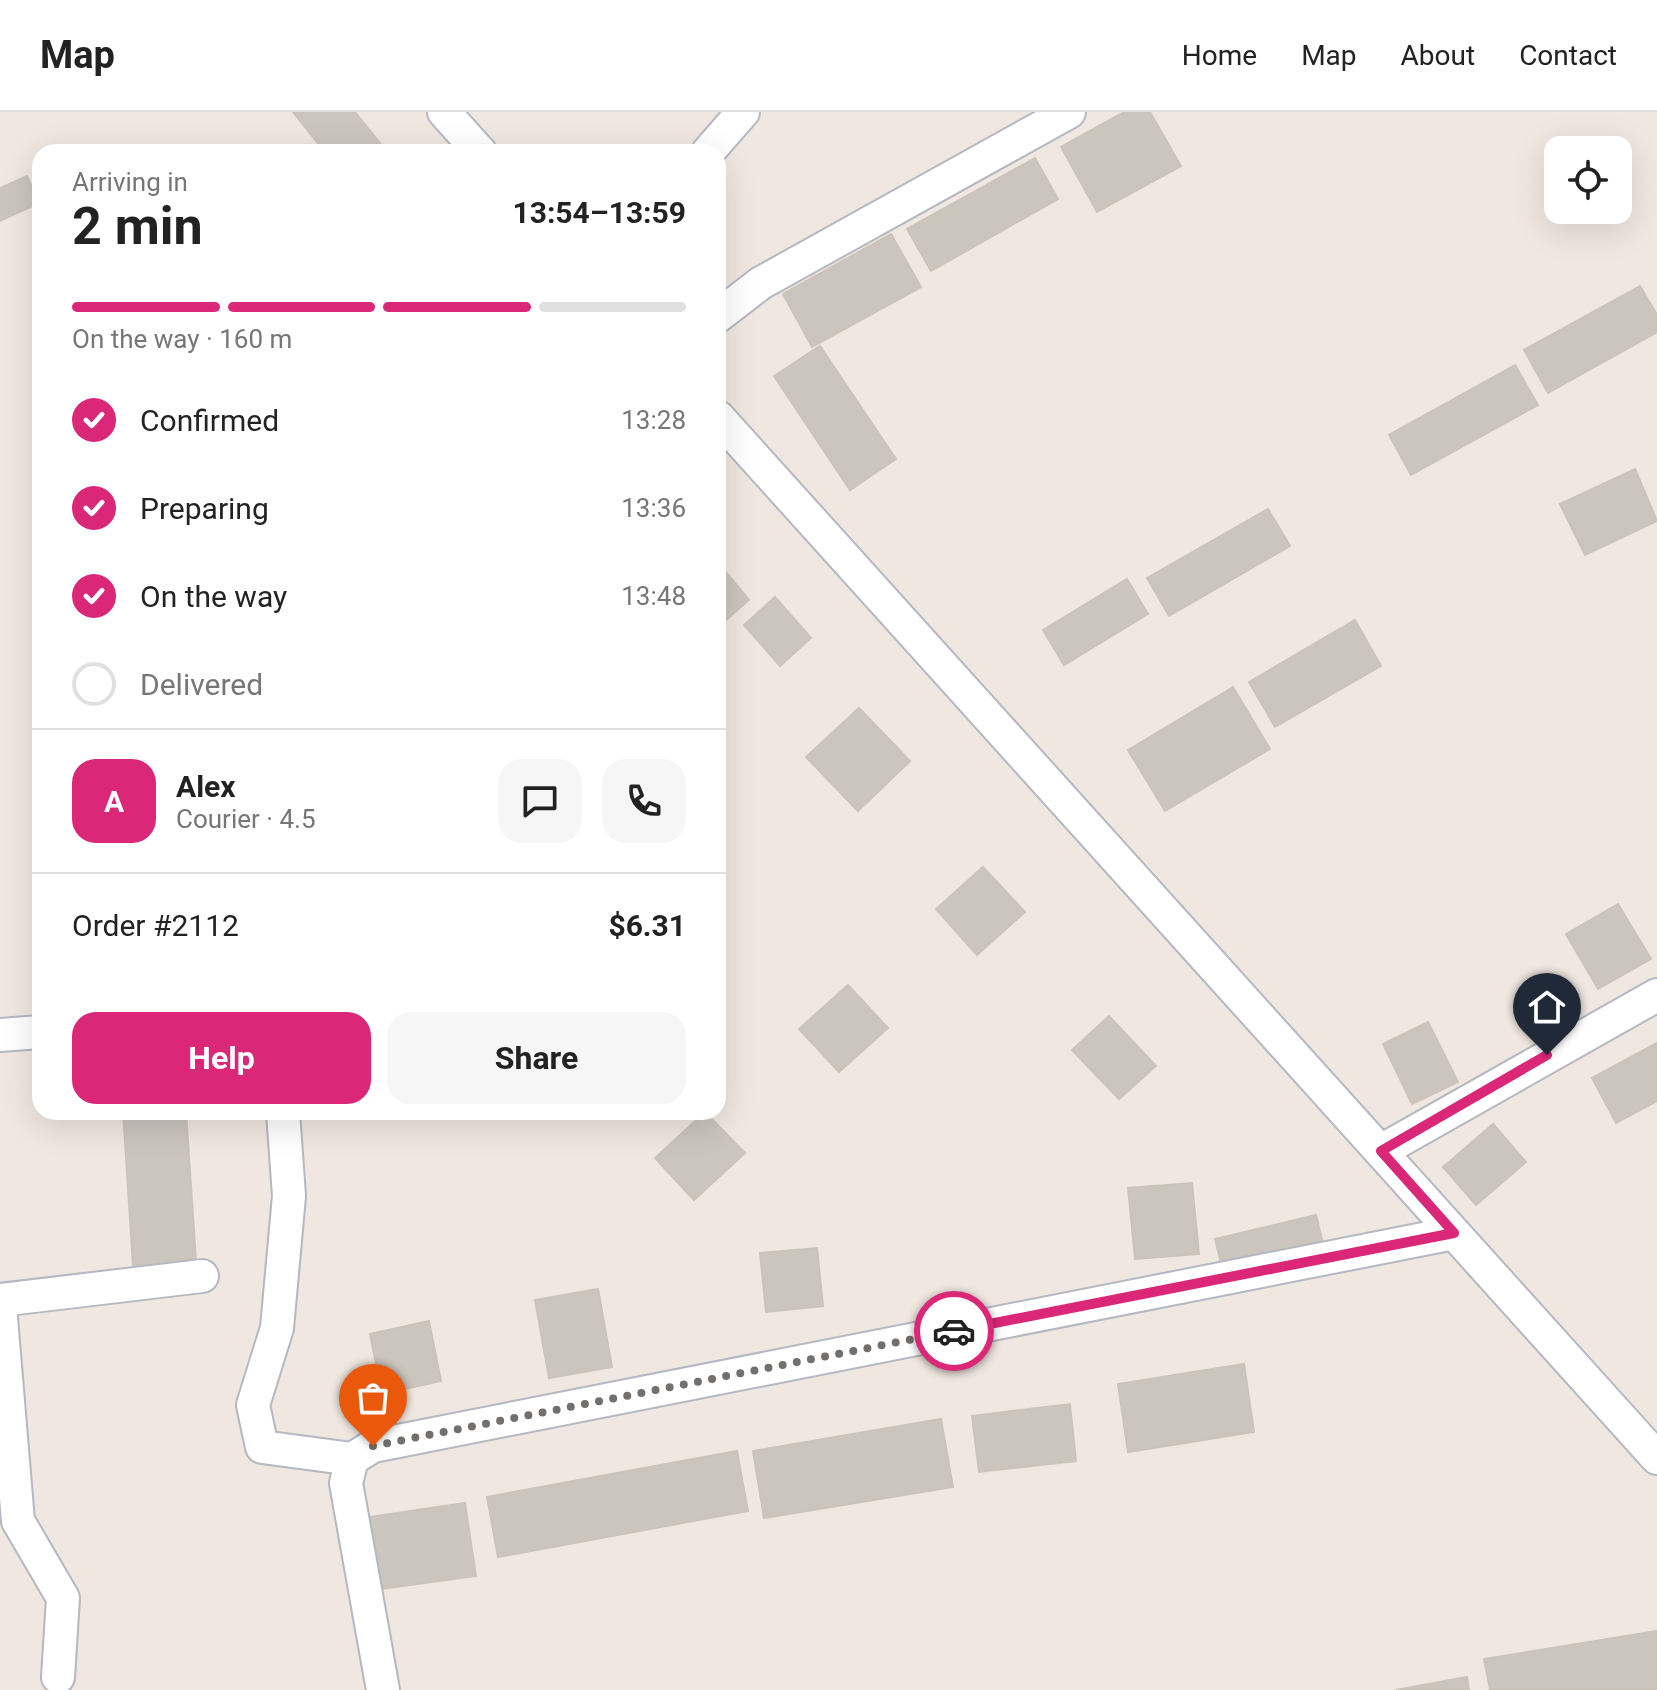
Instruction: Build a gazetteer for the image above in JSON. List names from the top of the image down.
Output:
{
  "page": {
    "header": "Map",
    "nav": [
      "Home",
      "Map",
      "About",
      "Contact"
    ],
    "heading": ["2 min", "Arriving in", "13:54–13:59"],
    "panel": [
      "Alex",
      "Courier · 4.5",
      "Order #2112",
      "$6.31"
    ],
    "bar": "On the way · 160 m",
    "list": [
      ["Confirmed", "13:28"],
      ["Preparing", "13:36"],
      ["On the way", "13:48"],
      "Delivered"
    ],
    "round": "A",
    "buttons": ["Help", "Share"]
  }
}
